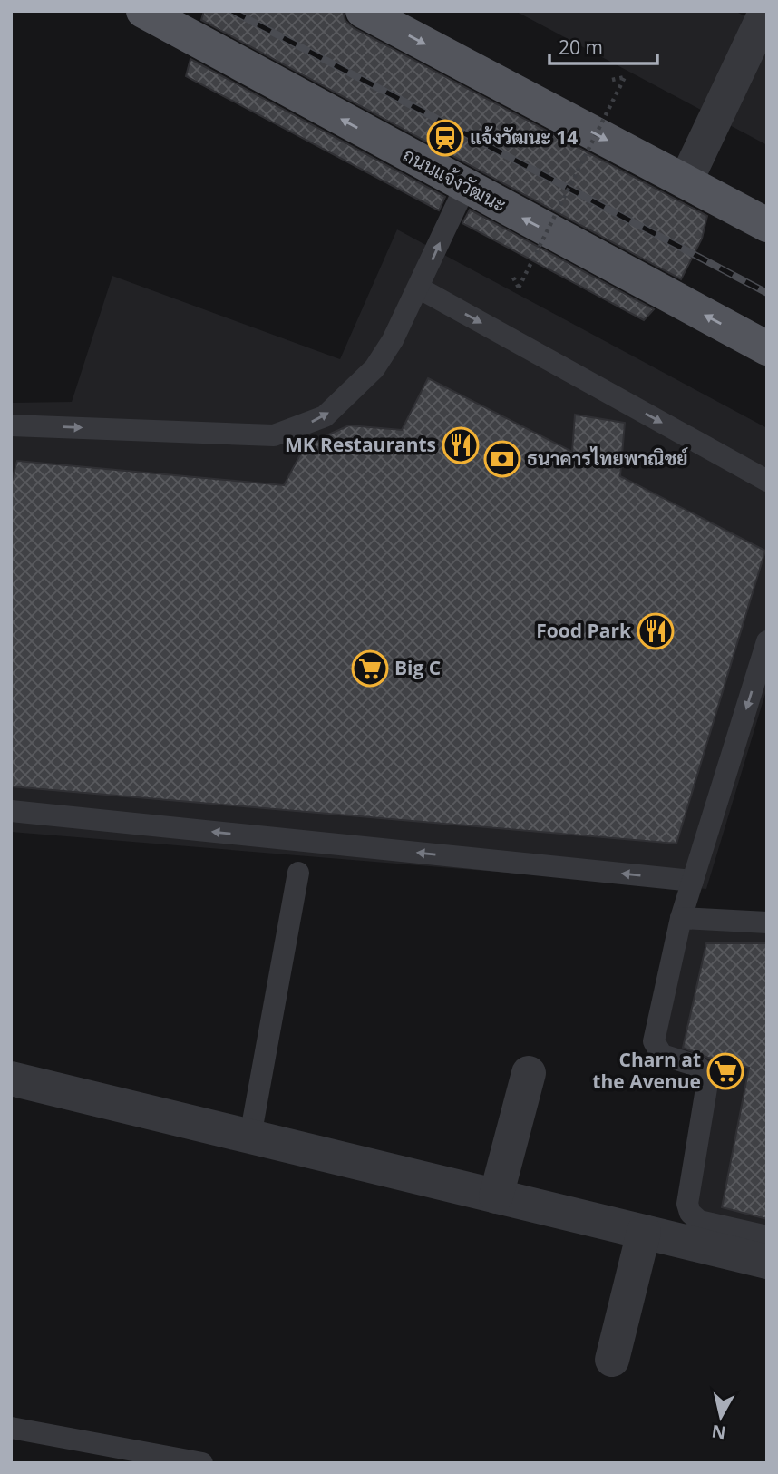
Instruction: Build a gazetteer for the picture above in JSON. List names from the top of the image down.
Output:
{
  "streets": {
    "main road": ["ถนนแจ้งวัฒนะ"]
  },
  "places": {
    "station": ["แจ้งวัฒนะ 14"],
    "restaurant": ["MK Restaurants", "Food Park"],
    "bank": ["ธนาคารไทยพาณิชย์"],
    "supermarket": ["Big C", "Charn at the Avenue"]
  },
  "scale_bar": "20 m",
  "north": "bottom"
}
